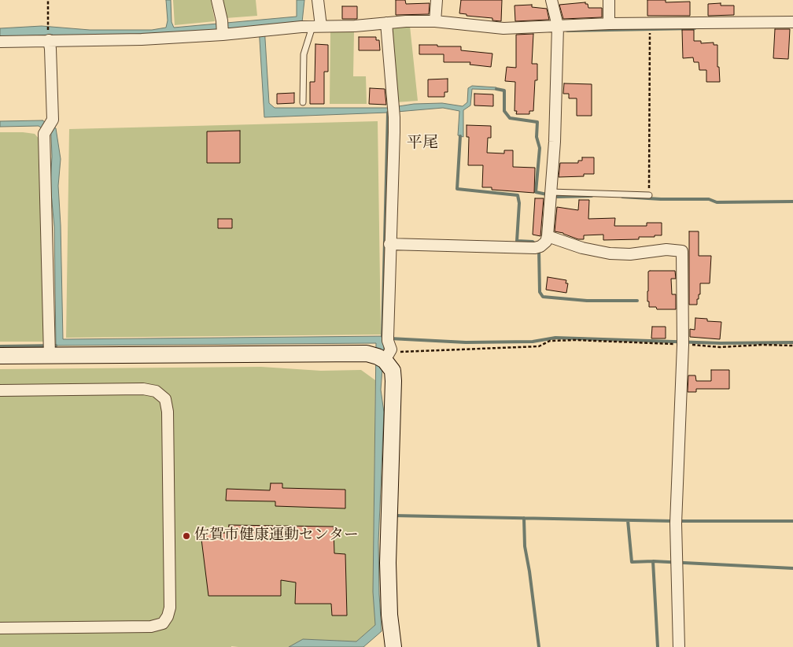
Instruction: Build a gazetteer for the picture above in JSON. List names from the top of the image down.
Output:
{
  "districts": ["平尾"],
  "places": ["佐賀市健康運動センター"]
}
